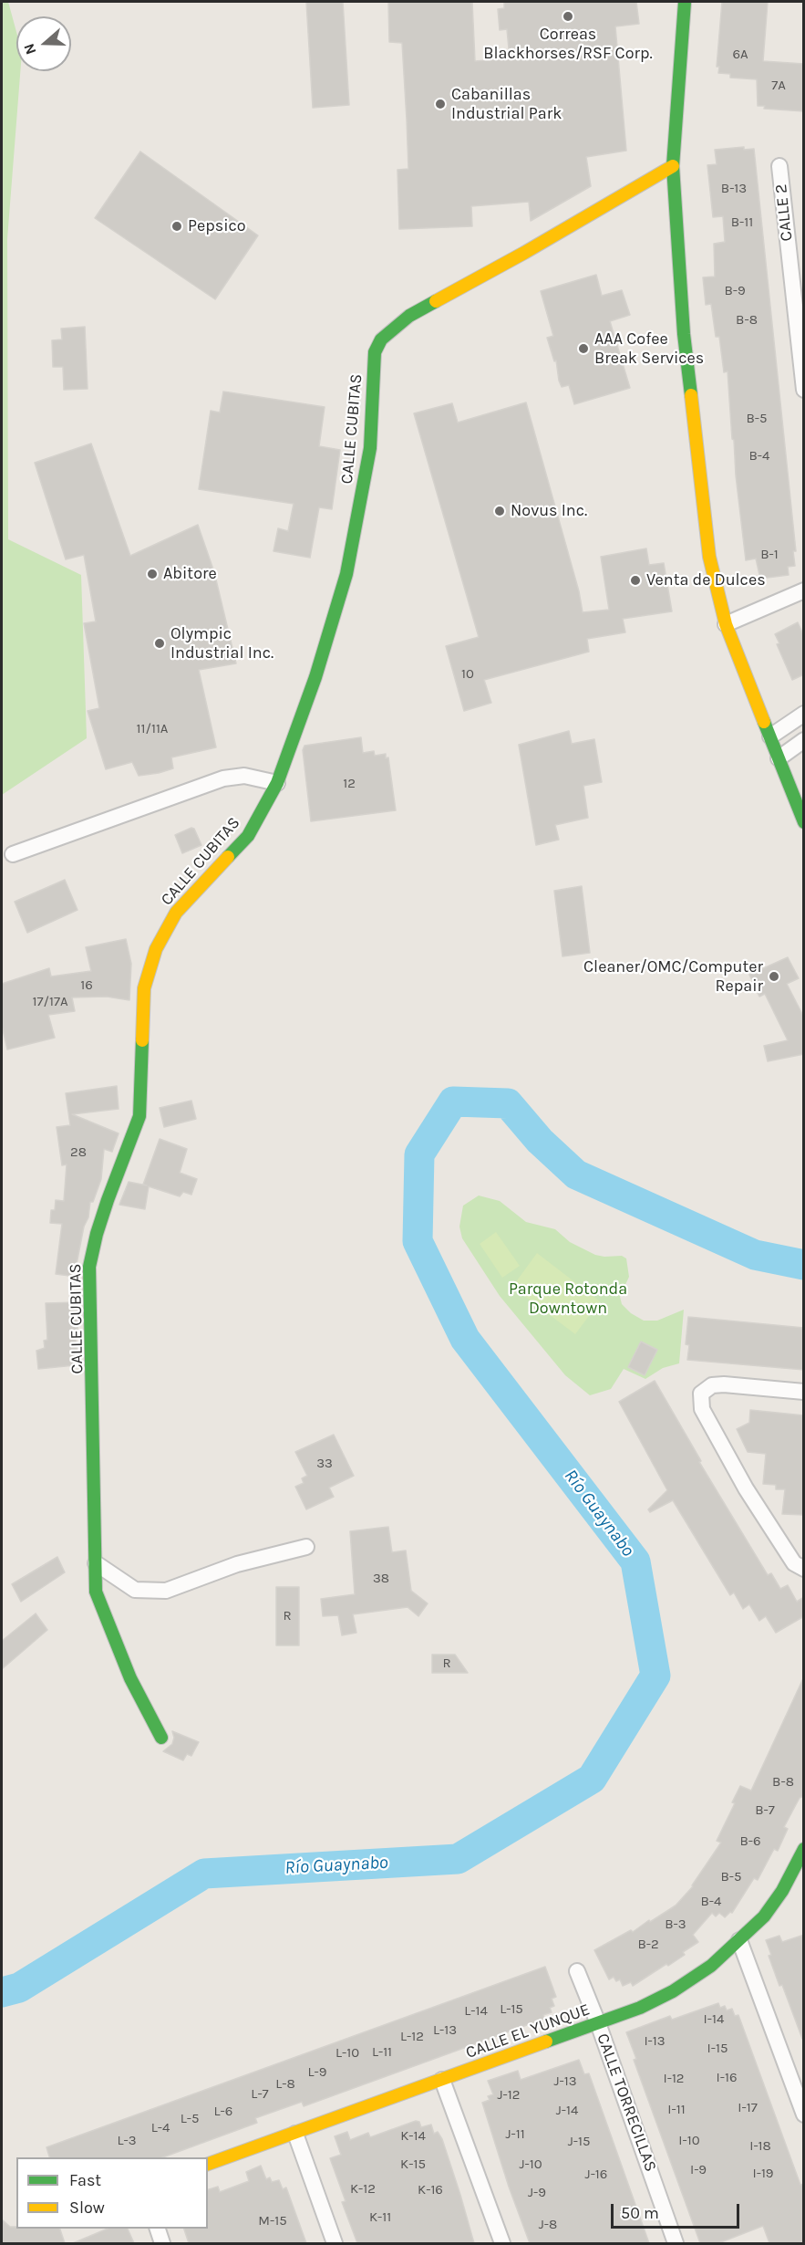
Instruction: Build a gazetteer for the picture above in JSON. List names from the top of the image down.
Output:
{
  "streets": {
    "street": [
      "CALLE 2",
      "CALLE CUBITAS",
      "CALLE EL YUNQUE",
      "CALLE TORRECILLAS"
    ]
  },
  "crossings": [
    ["CALLE EL YUNQUE", "CALLE TORRECILLAS"]
  ],
  "water": ["Río Guaynabo"],
  "parks": ["Parque Rotonda Downtown"],
  "places": [
    "Correas Blackhorses/RSF Corp.",
    "Cabanillas Industrial Park",
    "Pepsico",
    "AAA Cofee Break Services",
    "Novus Inc.",
    "Abitore",
    "Venta de Dulces",
    "Olympic Industrial Inc.",
    "Cleaner/OMC/Computer Repair"
  ],
  "house_numbers": [
    "6A",
    "7A",
    "B-13",
    "B-11",
    "B-9",
    "B-8",
    "B-5",
    "B-4",
    "B-1",
    "10",
    "11/11A",
    "12",
    "16",
    "17/17A",
    "28",
    "33",
    "38",
    "R",
    "R",
    "B-8",
    "B-7",
    "B-6",
    "B-5",
    "B-4",
    "B-3",
    "B-2",
    "L-15",
    "L-14",
    "I-14",
    "L-13",
    "L-12",
    "I-13",
    "I-15",
    "L-11",
    "L-10",
    "L-9",
    "I-16",
    "I-12",
    "J-13",
    "L-8",
    "L-7",
    "J-12",
    "I-17",
    "I-11",
    "J-14",
    "L-6",
    "L-5",
    "L-4",
    "J-11",
    "K-14",
    "L-3",
    "I-10",
    "J-15",
    "I-18",
    "K-15",
    "J-10",
    "I-9",
    "I-19",
    "J-16",
    "K-12",
    "K-16",
    "J-9",
    "K-11",
    "M-15",
    "J-8"
  ],
  "legend": ["Fast", "Slow"],
  "scale_bar": "50 m",
  "north": "left"
}
